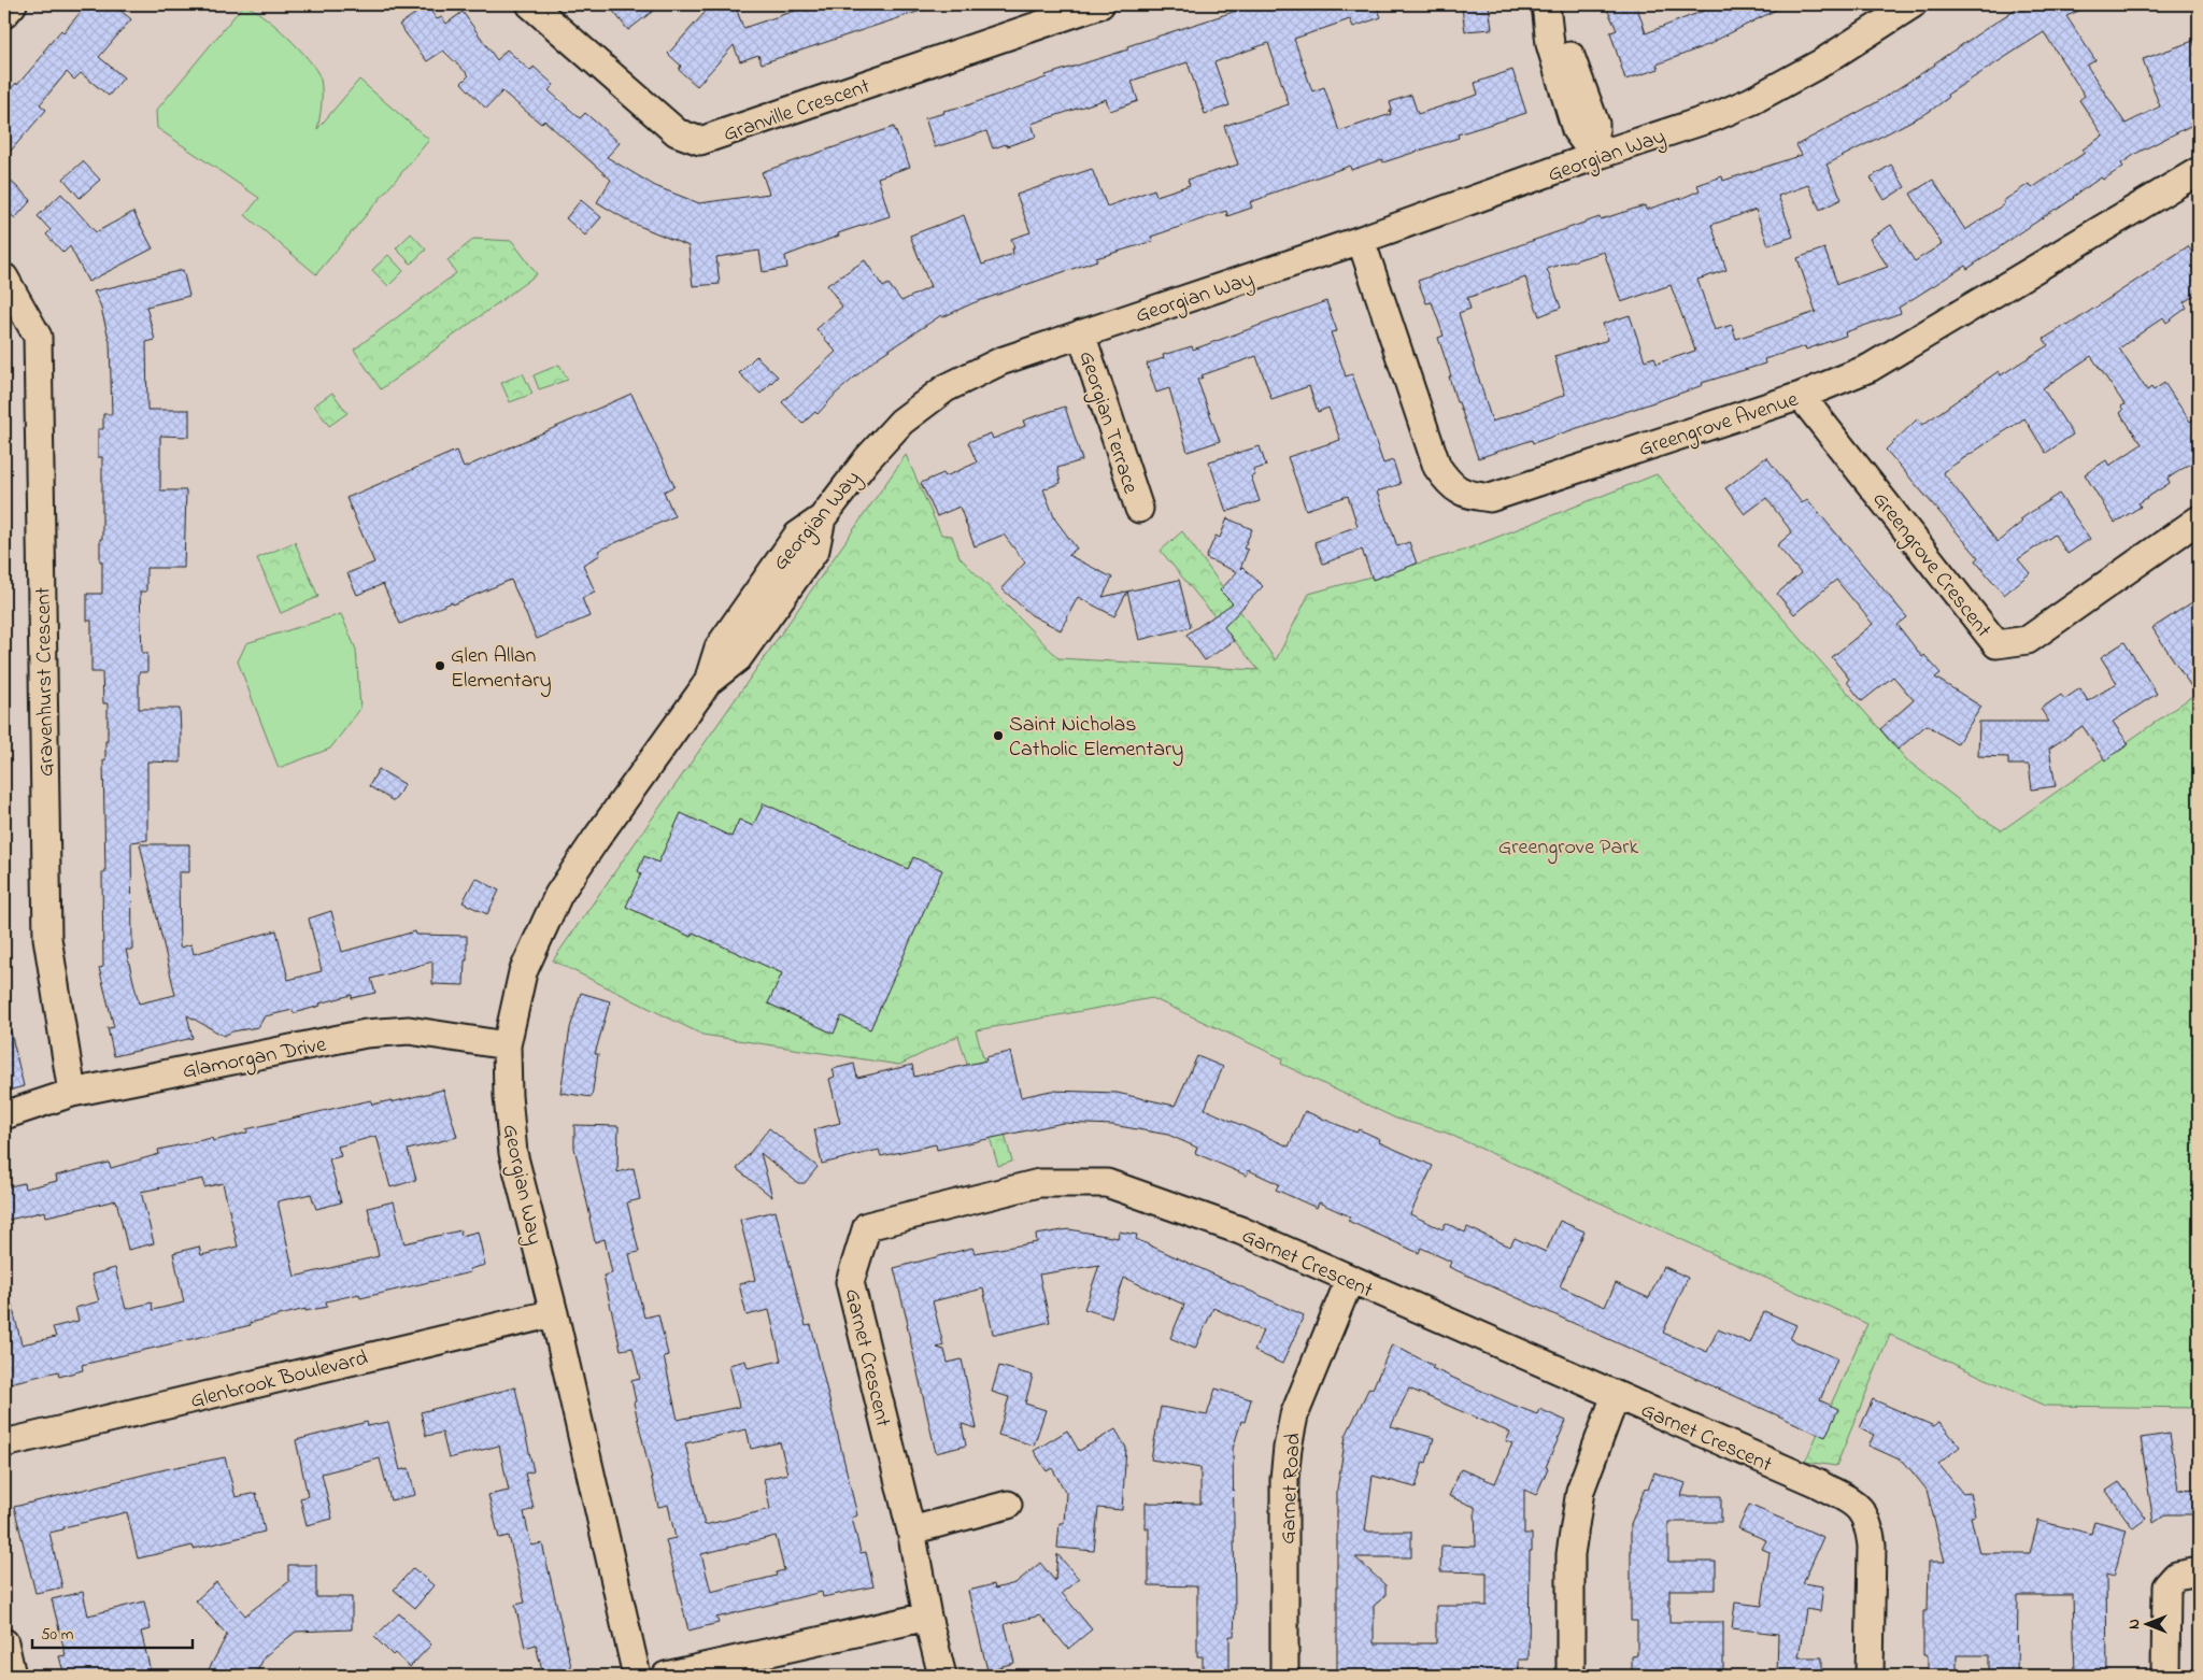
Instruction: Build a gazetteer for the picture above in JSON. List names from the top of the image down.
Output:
{
  "streets": {
    "street": [
      "Granville Crescent",
      "Georgian Way",
      "Georgian Terrace",
      "Greengrove Avenue",
      "Greengrove Crescent",
      "Gravenhurst Crescent",
      "Glamorgan Drive",
      "Garnet Crescent",
      "Glenbrook Boulevard",
      "Garnet Road"
    ]
  },
  "crossings": [
    ["Georgian Way", "Georgian Terrace"],
    ["Georgian Way", "Greengrove Avenue"],
    ["Georgian Way", "Glamorgan Drive"],
    ["Georgian Way", "Glenbrook Boulevard"],
    ["Greengrove Avenue", "Greengrove Crescent"],
    ["Gravenhurst Crescent", "Glamorgan Drive"],
    ["Garnet Crescent", "Garnet Road"]
  ],
  "parks": ["Greengrove Park"],
  "places": ["Glen Allan Elementary", "Saint Nicholas Catholic Elementary"],
  "scale_bar": "50 m",
  "north": "left"
}
